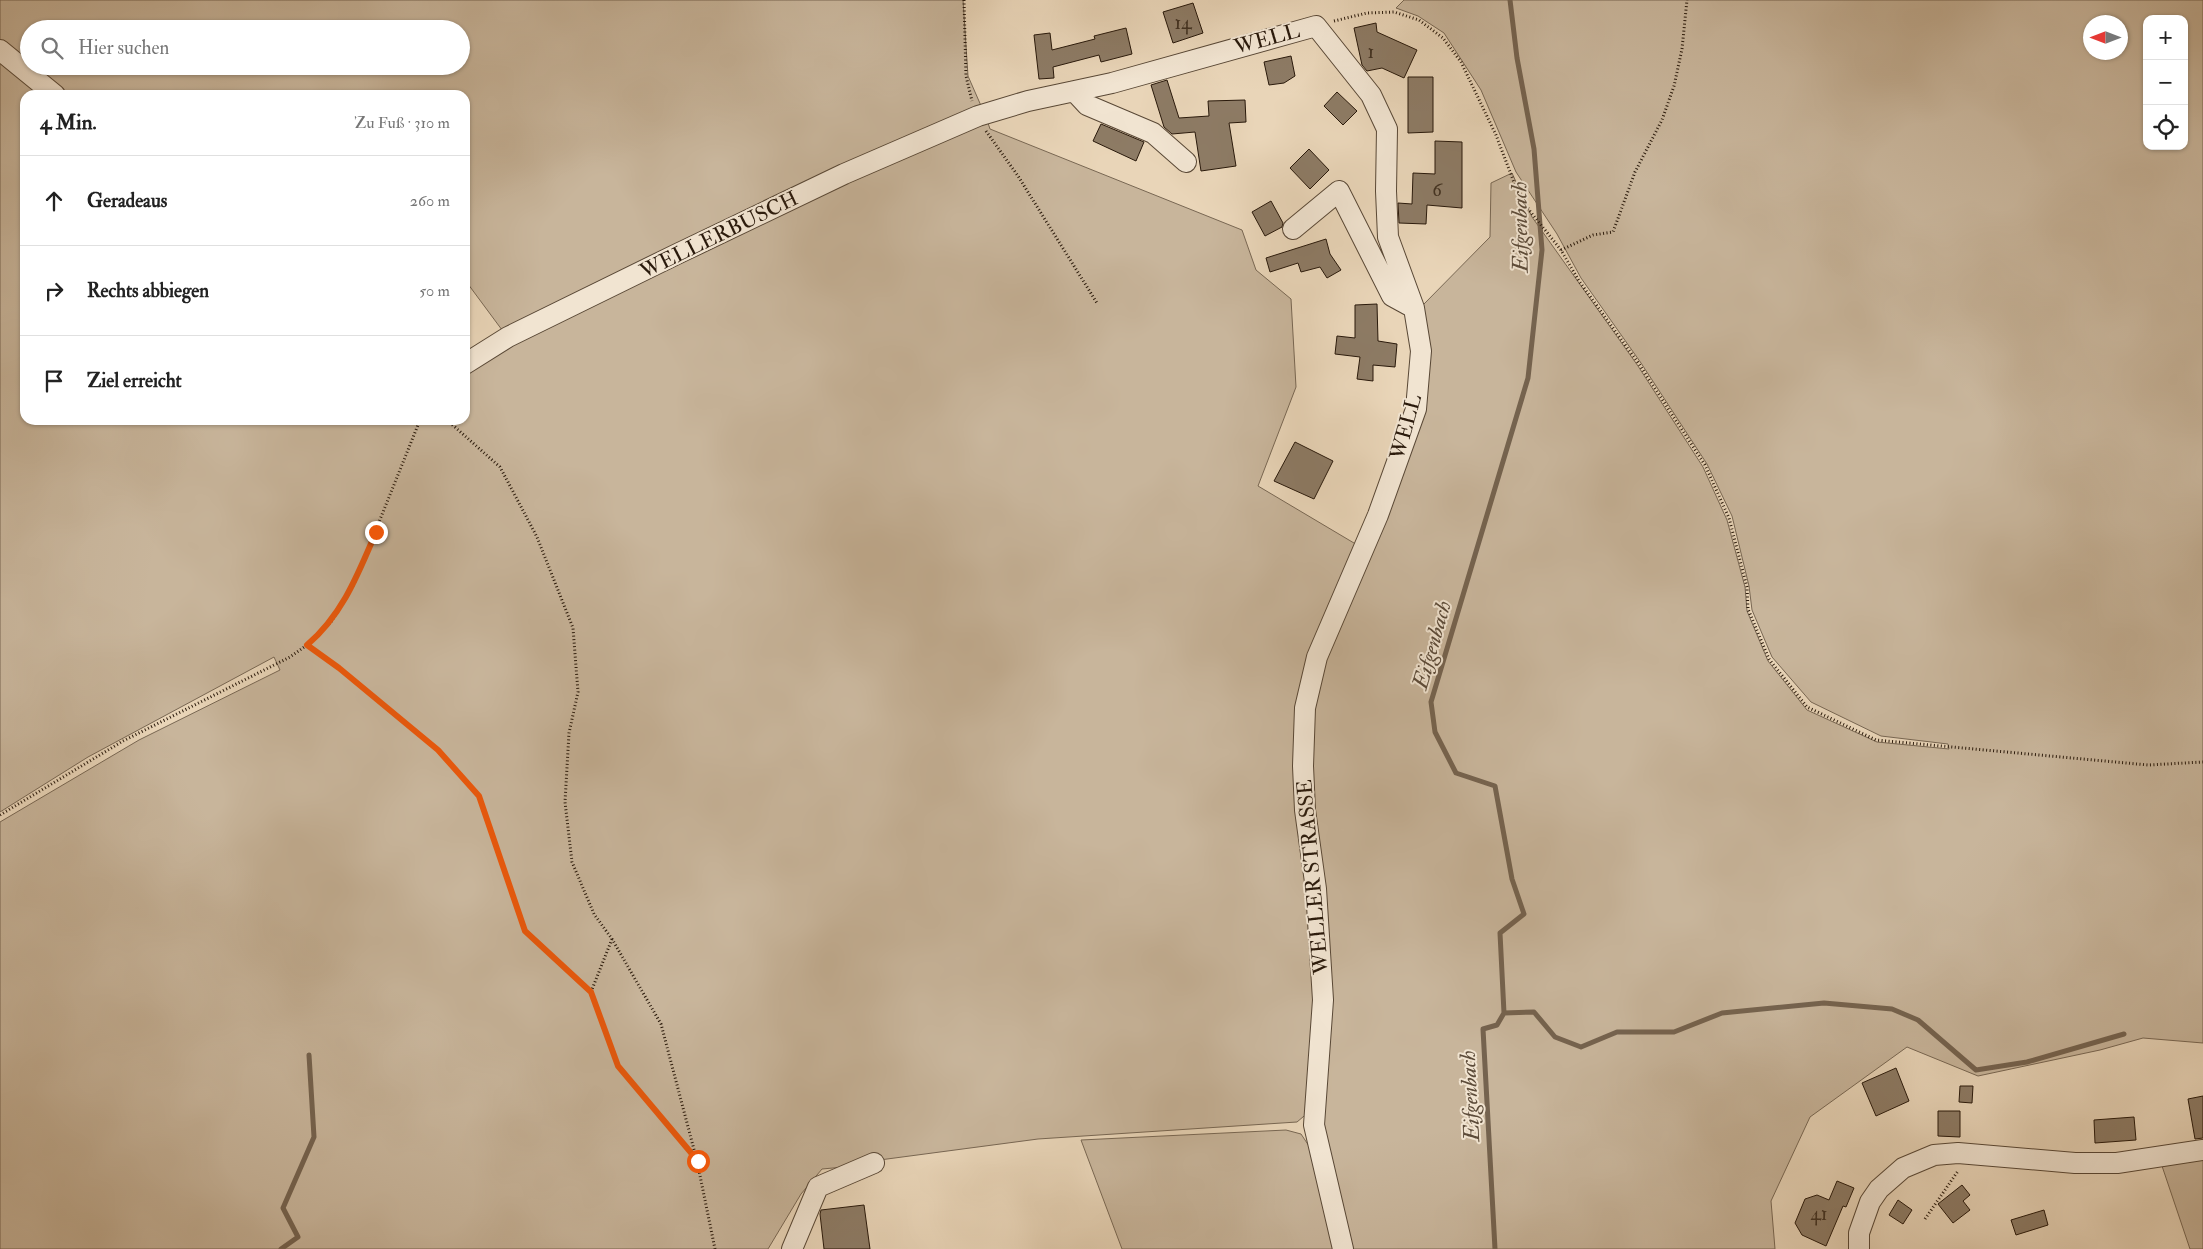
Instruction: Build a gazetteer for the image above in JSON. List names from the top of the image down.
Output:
{
  "streets": {
    "street": ["WELL", "WELLERBUSCH", "WELLER STRASSE"]
  },
  "crossings": [
    ["WELL", "WELLERBUSCH"],
    ["WELL", "WELLER STRASSE"]
  ],
  "water": ["Eifgenbach"],
  "house_numbers": [
    "14",
    "1",
    "6",
    "41"
  ],
  "north": "left",
  "page": {
    "map_buttons": ["+", "−"],
    "search": "Hier suchen",
    "heading": ["4 Min.", "Zu Fuß · 310 m"],
    "list": [
      ["Geradeaus", "260 m"],
      ["Rechts abbiegen", "50 m"],
      "Ziel erreicht"
    ]
  }
}
